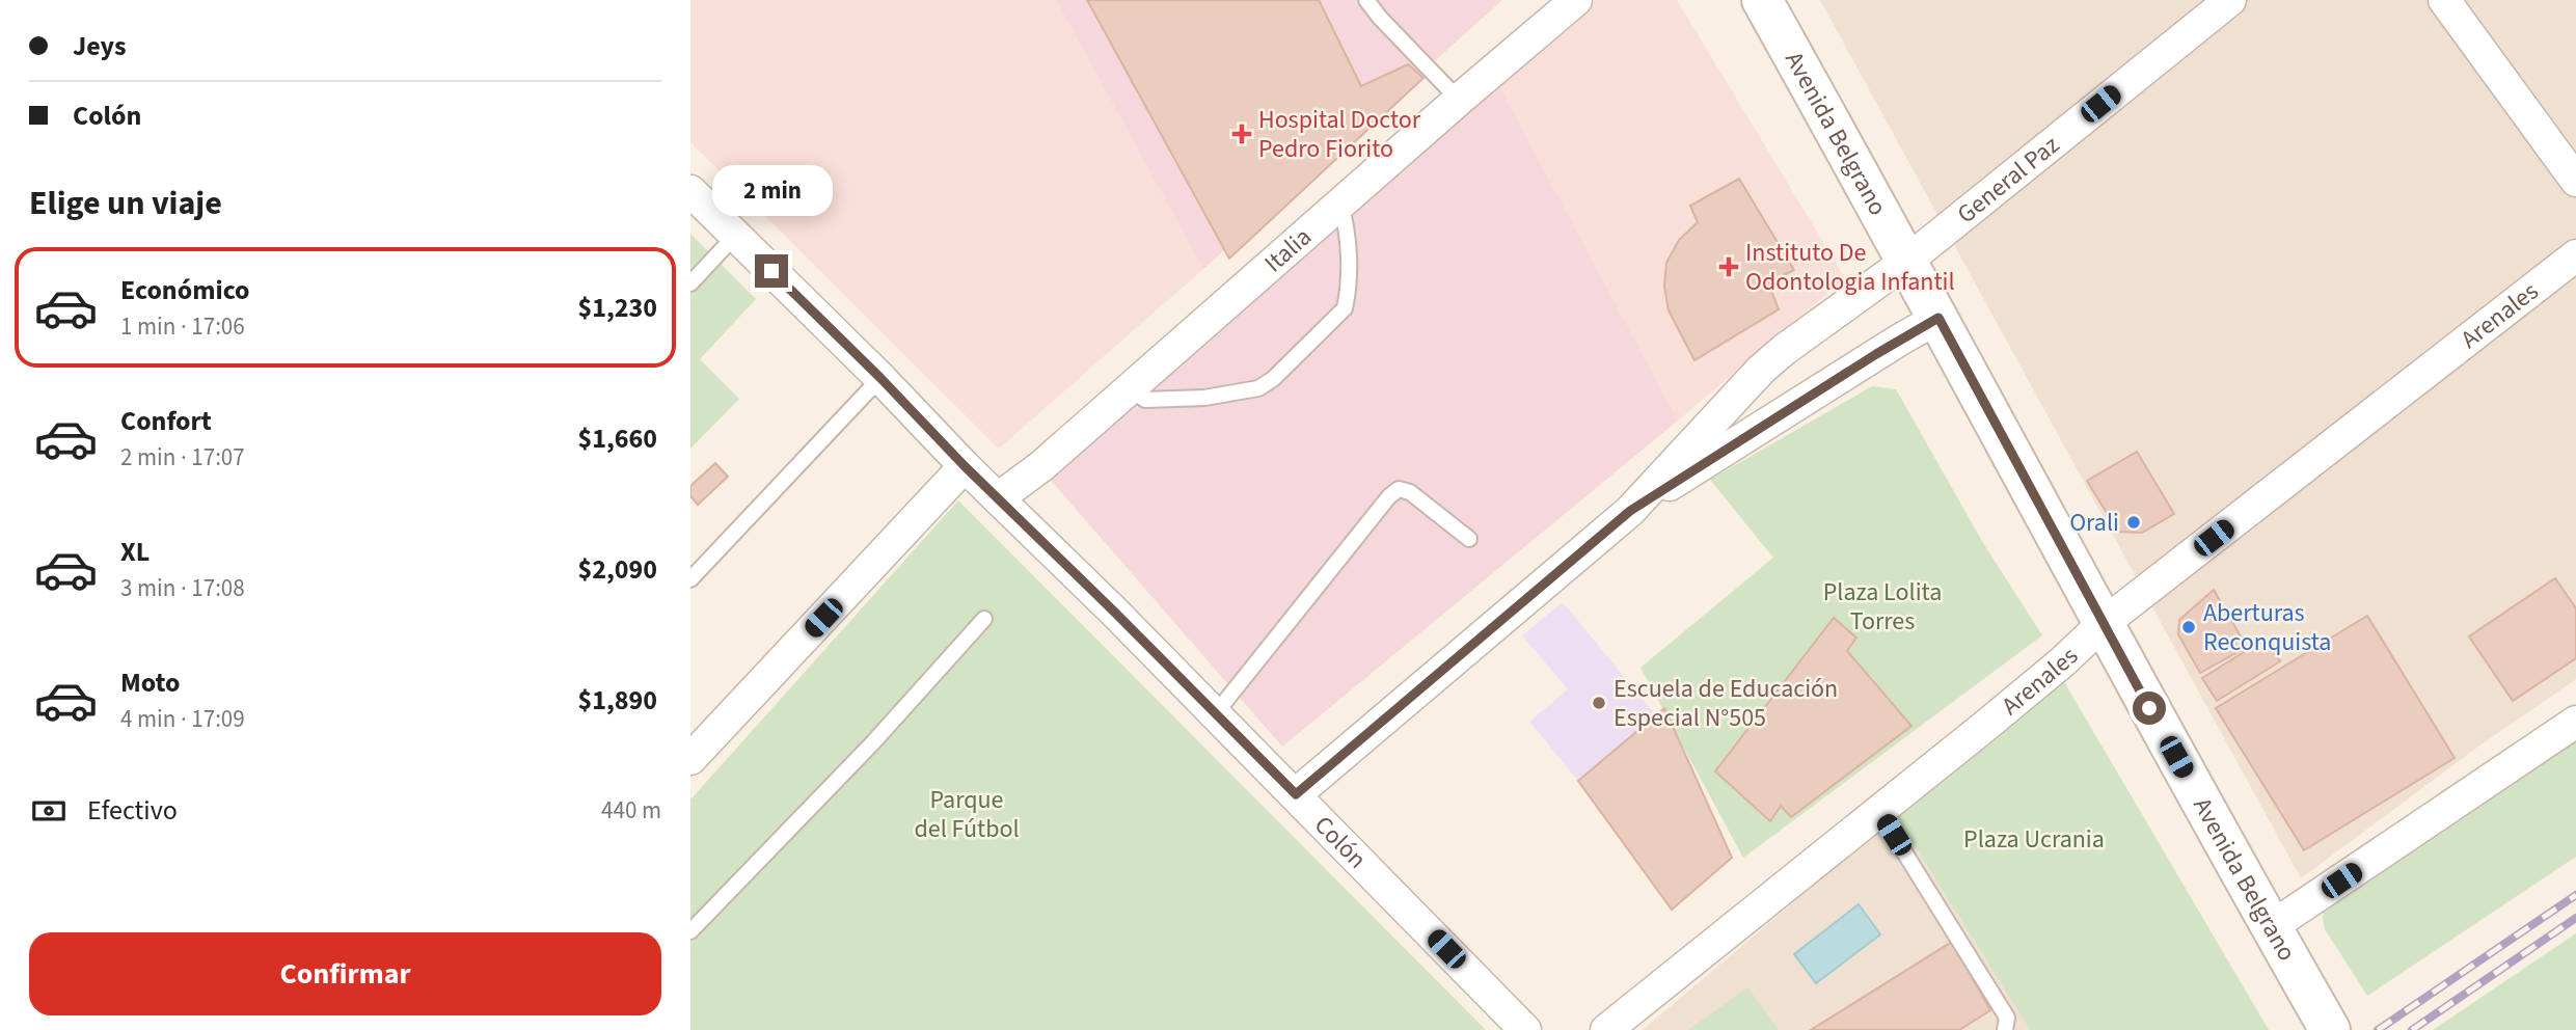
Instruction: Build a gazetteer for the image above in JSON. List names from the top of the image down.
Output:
{
  "streets": {
    "main road": ["Avenida Belgrano"],
    "street": [
      "General Paz",
      "Italia",
      "Arenales",
      "Colón"
    ]
  },
  "crossings": [
    ["Avenida Belgrano", "General Paz"],
    ["Avenida Belgrano", "Arenales"],
    ["General Paz", "Colón"],
    ["Italia", "Colón"]
  ],
  "parks": ["Plaza Lolita Torres", "Parque del Fútbol", "Plaza Ucrania"],
  "places": {
    "health": ["Hospital Doctor Pedro Fiorito", "Instituto De Odontologia Infantil"],
    "other": ["Orali", "Aberturas Reconquista", "Escuela de Educación Especial N°505"]
  },
  "page": {
    "banner": ["Jeys", "Colón"],
    "heading": "Elige un viaje",
    "bubble": "2 min",
    "list": [
      {
        "name": "Económico",
        "note": "1 min · 17:06",
        "value": "$1,230"
      },
      {
        "name": "Confort",
        "note": "2 min · 17:07",
        "value": "$1,660"
      },
      {
        "name": "XL",
        "note": "3 min · 17:08",
        "value": "$2,090"
      },
      {
        "name": "Moto",
        "note": "4 min · 17:09",
        "value": "$1,890"
      }
    ],
    "pay": ["Efectivo", "440 m"],
    "buttons": "Confirmar"
  }
}
